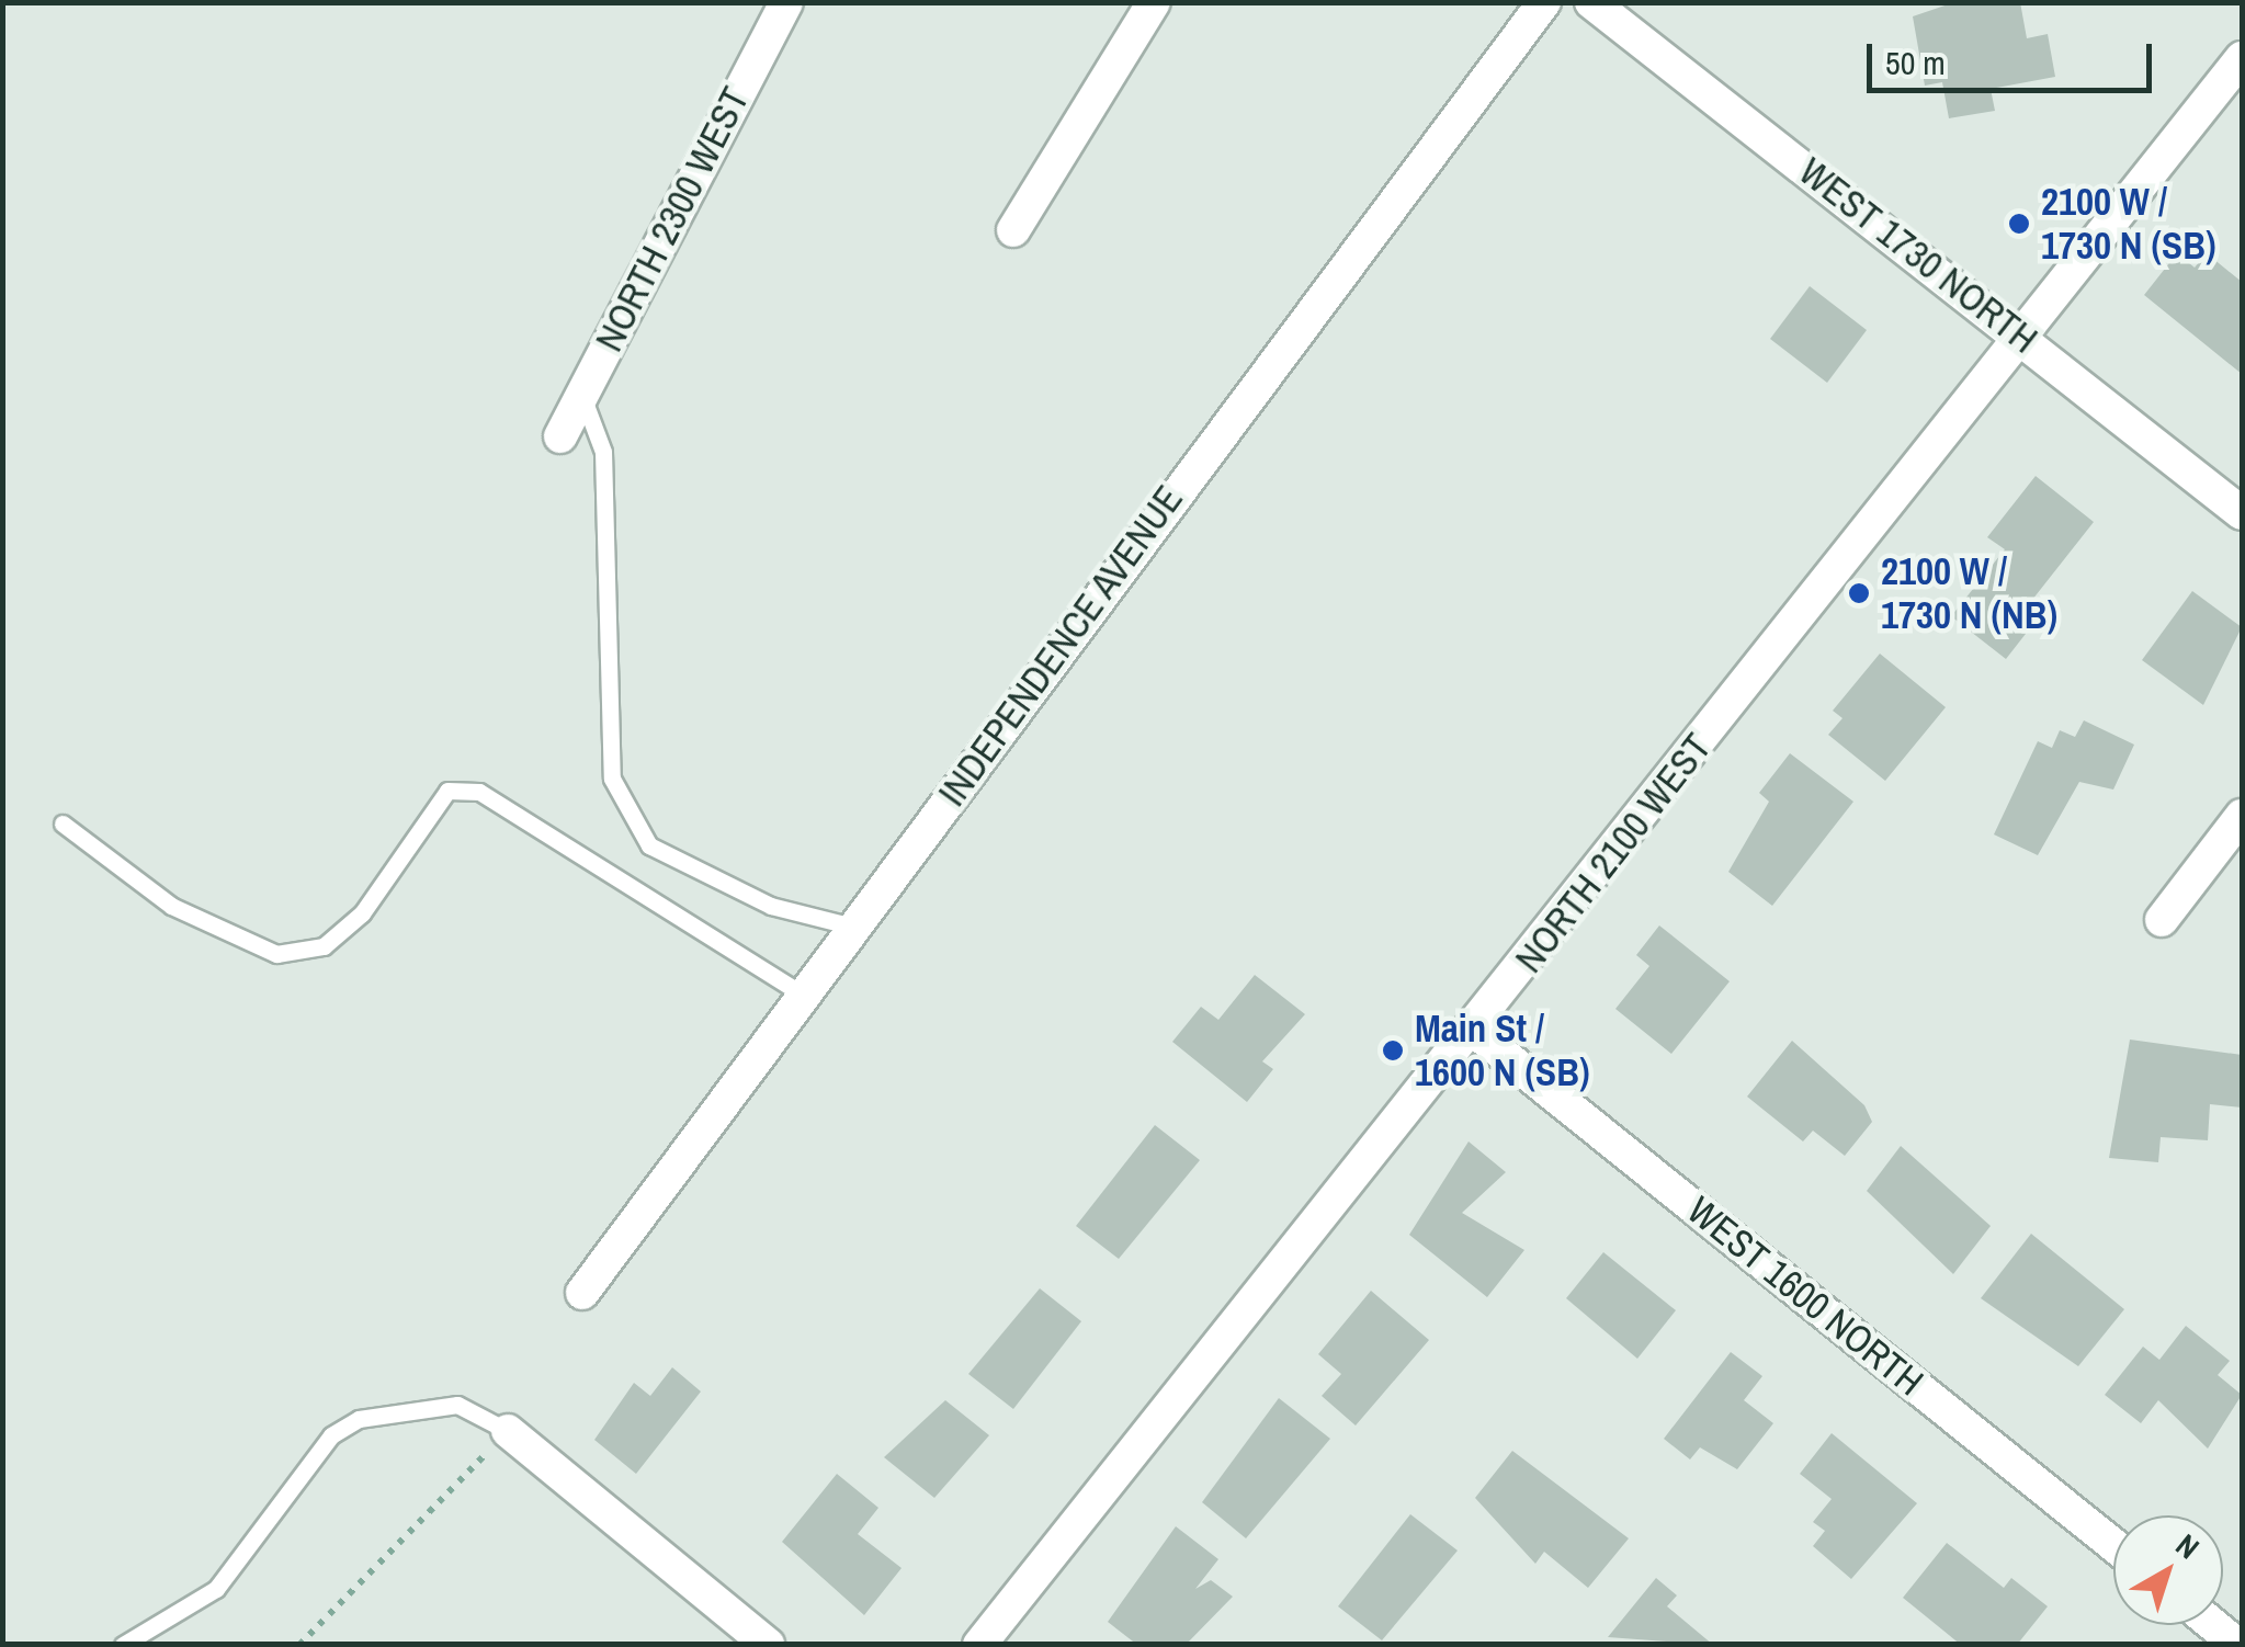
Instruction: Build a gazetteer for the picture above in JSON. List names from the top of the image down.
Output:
{
  "streets": {
    "street": [
      "NORTH 2300 WEST",
      "WEST 1730 NORTH",
      "INDEPENDENCE AVENUE",
      "NORTH 2100 WEST",
      "WEST 1600 NORTH"
    ]
  },
  "crossings": [
    ["WEST 1730 NORTH", "NORTH 2100 WEST"],
    ["NORTH 2100 WEST", "WEST 1600 NORTH"]
  ],
  "places": ["2100 W / 1730 N (SB)", "2100 W / 1730 N (NB)", "Main St / 1600 N (SB)"],
  "scale_bar": "50 m",
  "north": "top right"
}
